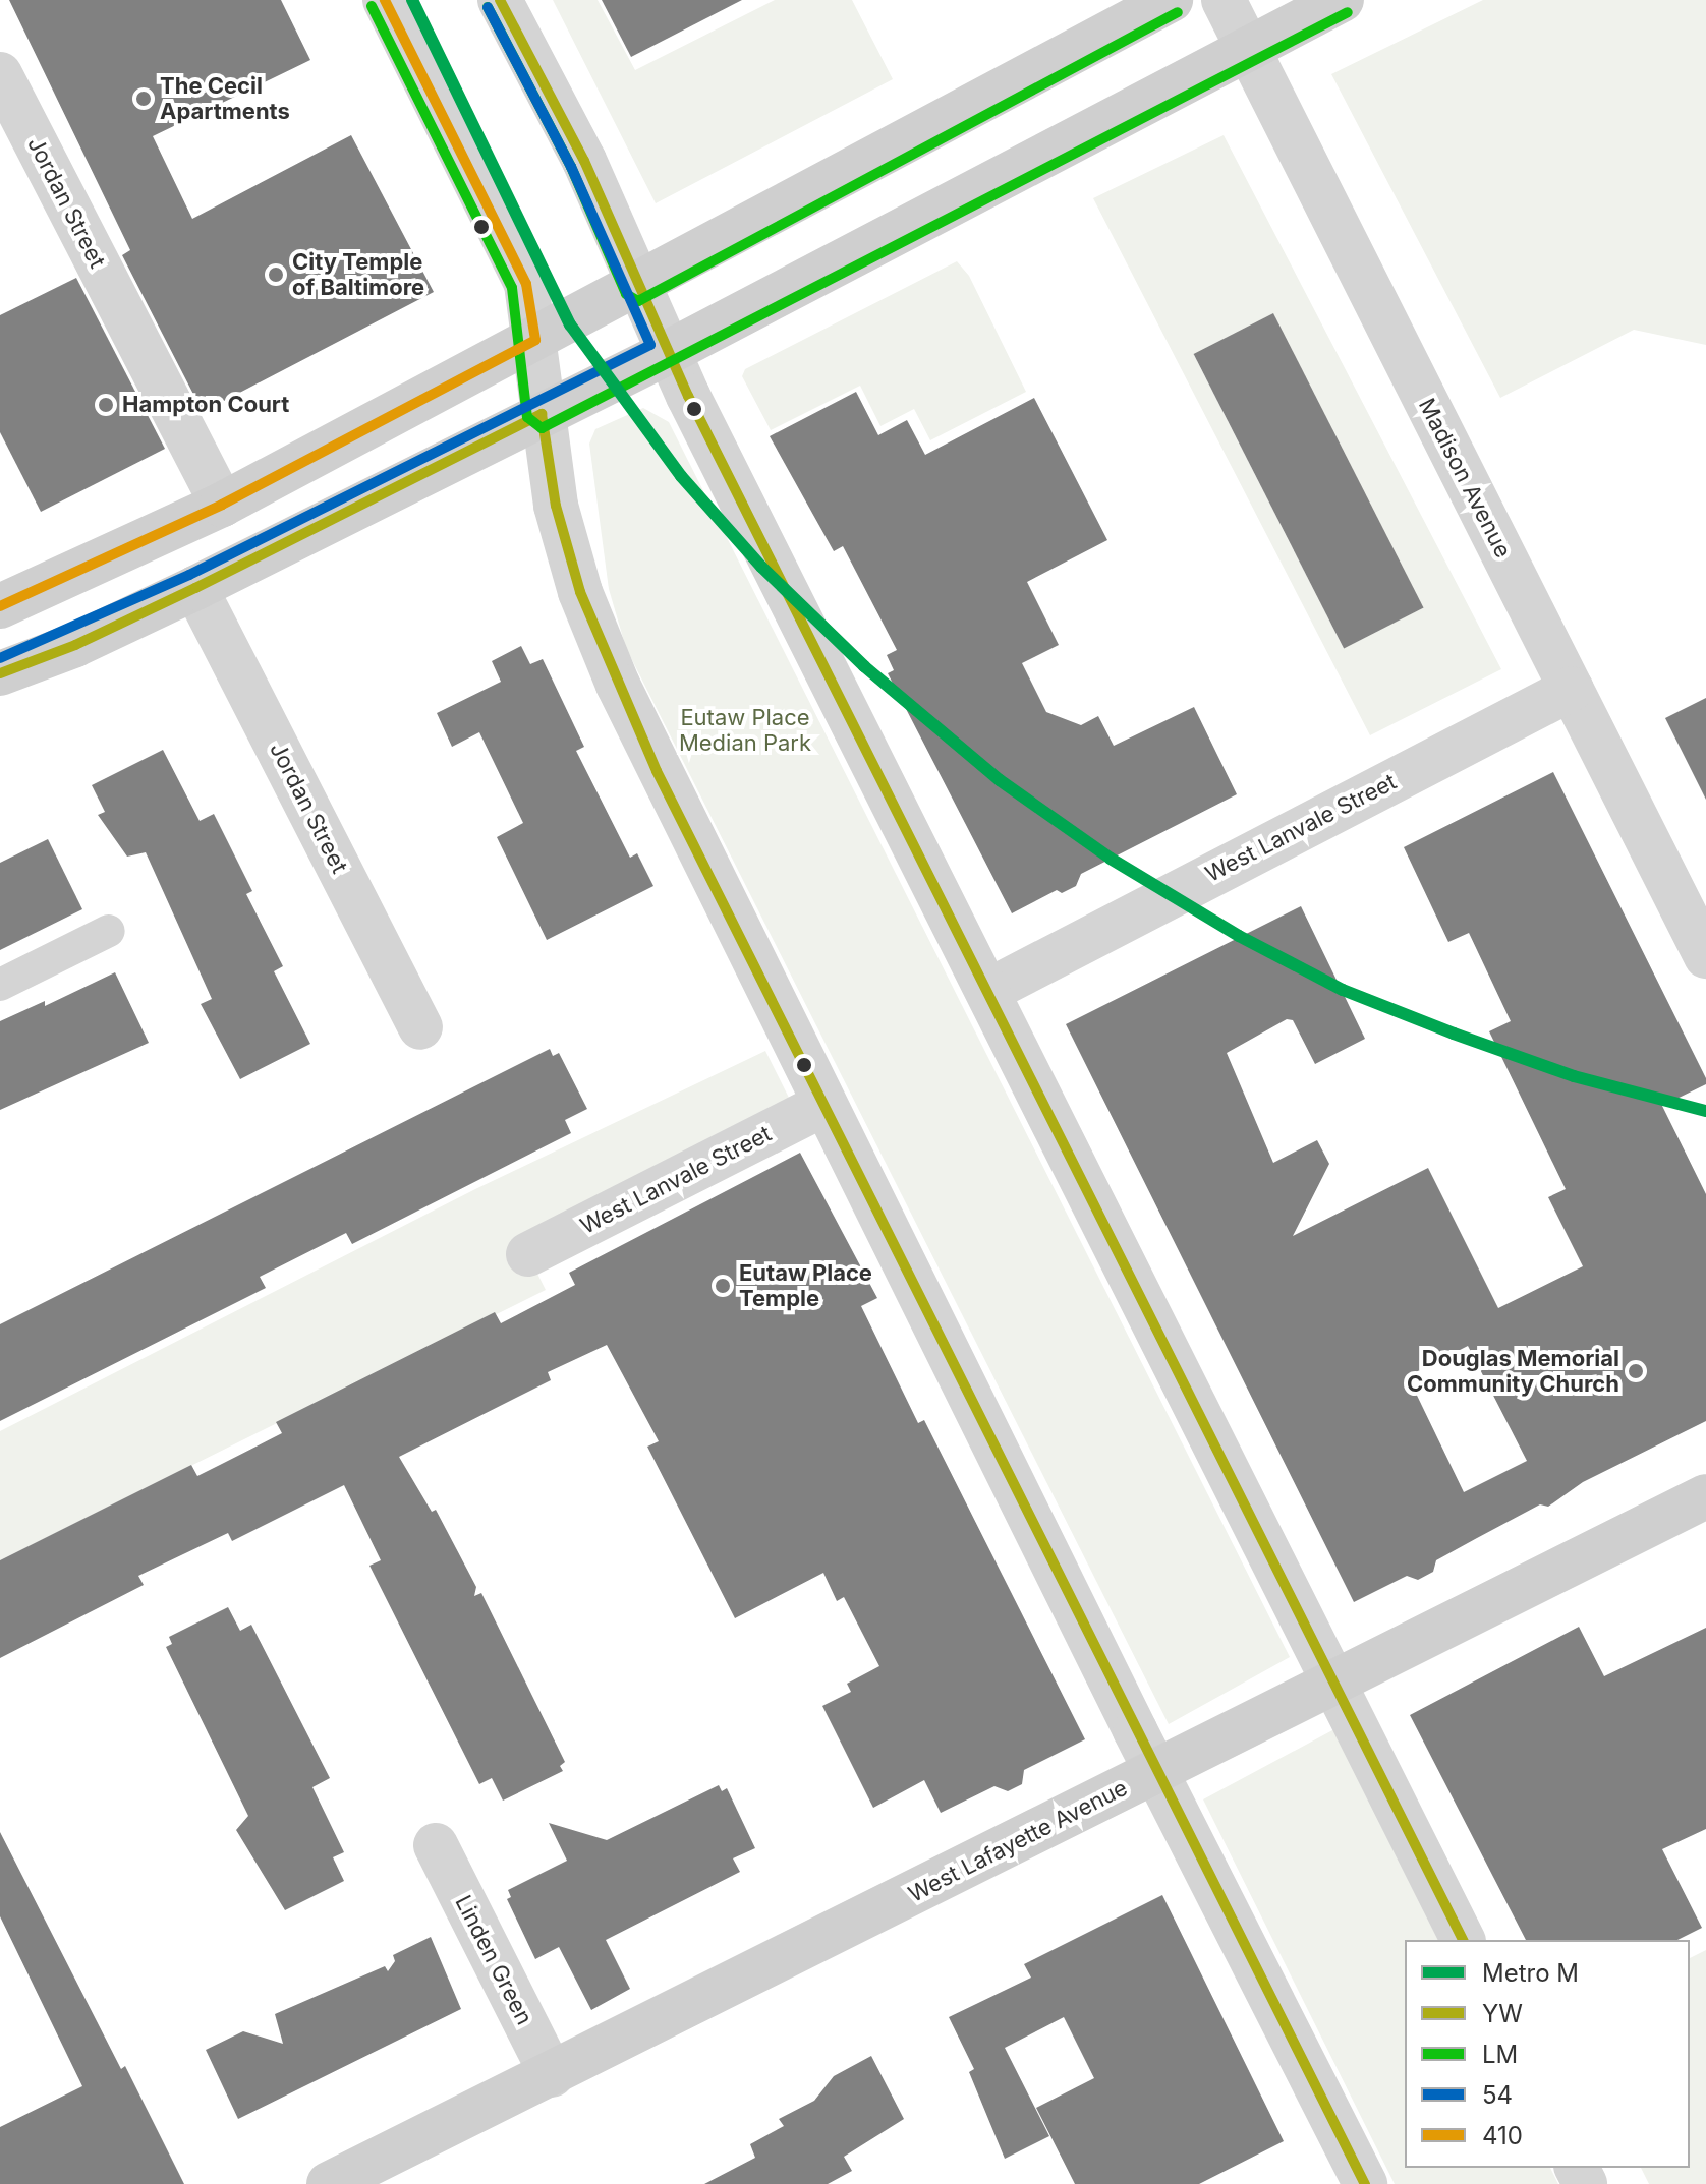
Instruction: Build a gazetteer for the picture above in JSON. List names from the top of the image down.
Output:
{
  "streets": {
    "main road": ["West Lafayette Avenue"],
    "street": [
      "Jordan Street",
      "Madison Avenue",
      "West Lanvale Street",
      "Linden Green"
    ]
  },
  "crossings": [
    ["Madison Avenue", "West Lanvale Street"],
    ["West Lafayette Avenue", "Linden Green"]
  ],
  "parks": ["Eutaw Place Median Park"],
  "places": [
    "The Cecil Apartments",
    "City Temple of Baltimore",
    "Hampton Court",
    "Eutaw Place Temple",
    "Douglas Memorial Community Church"
  ],
  "lines": [
    "metro line M",
    "transit line YW",
    "transit line 410",
    "transit line LM",
    "transit line 54"
  ],
  "legend": [
    "Metro M",
    "YW",
    "LM",
    "54",
    "410"
  ]
}
